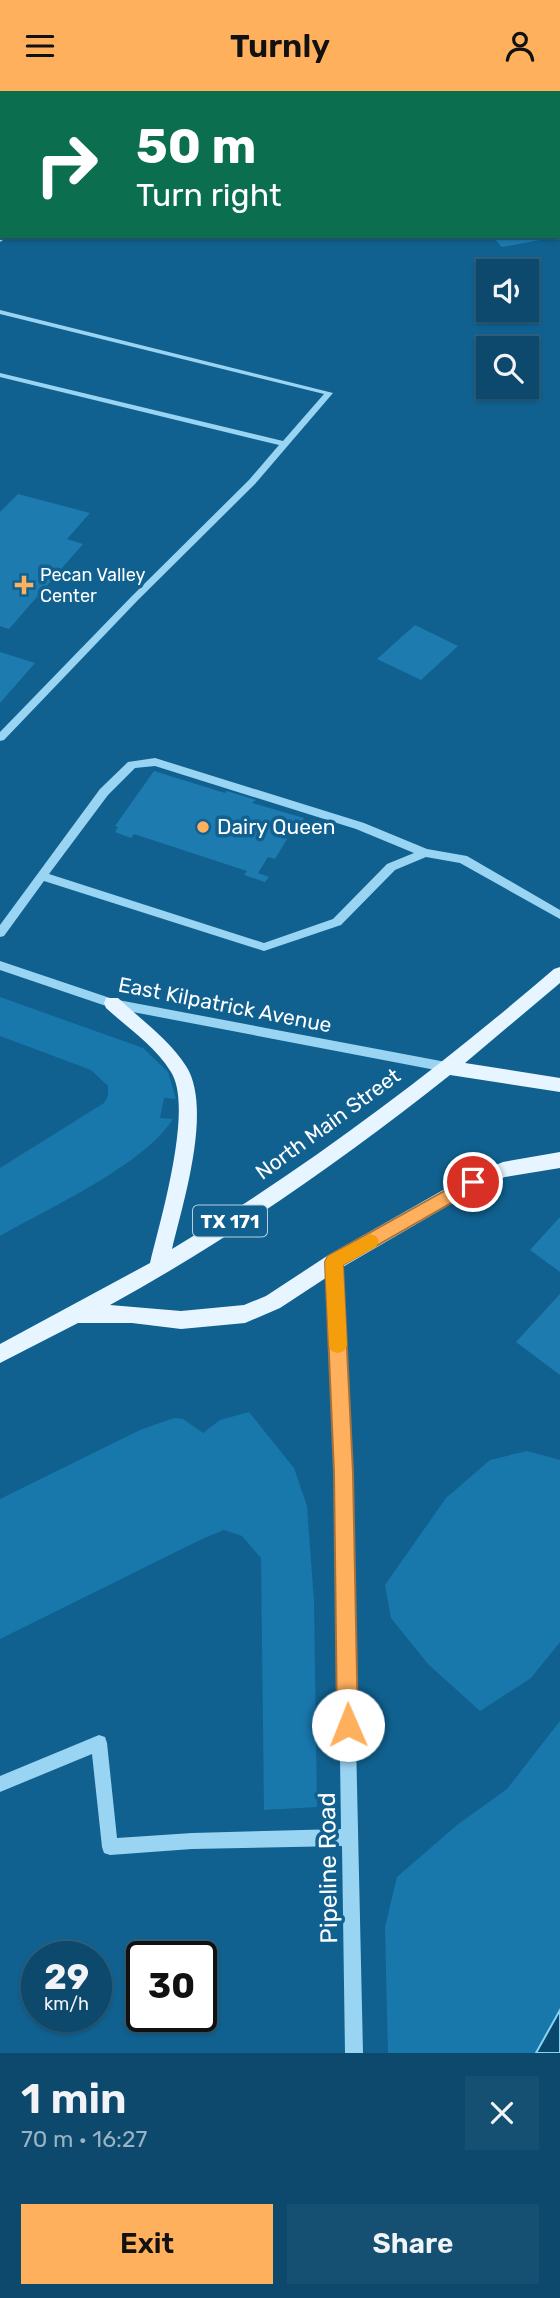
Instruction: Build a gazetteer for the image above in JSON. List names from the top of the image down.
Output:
{
  "streets": {
    "main road": ["North Main Street", "TX 171"],
    "street": ["East Kilpatrick Avenue", "Pipeline Road"]
  },
  "crossings": [
    ["East Kilpatrick Avenue", "North Main Street"]
  ],
  "places": {
    "health": ["Pecan Valley Center"],
    "other": ["Dairy Queen"]
  },
  "page": {
    "header": "Turnly",
    "turn": ["50 m", "Turn right"],
    "speed": "29 km/h",
    "limit": "30",
    "heading": ["1 min", "70 m · 16:27"],
    "buttons": ["Exit", "Share"]
  }
}
